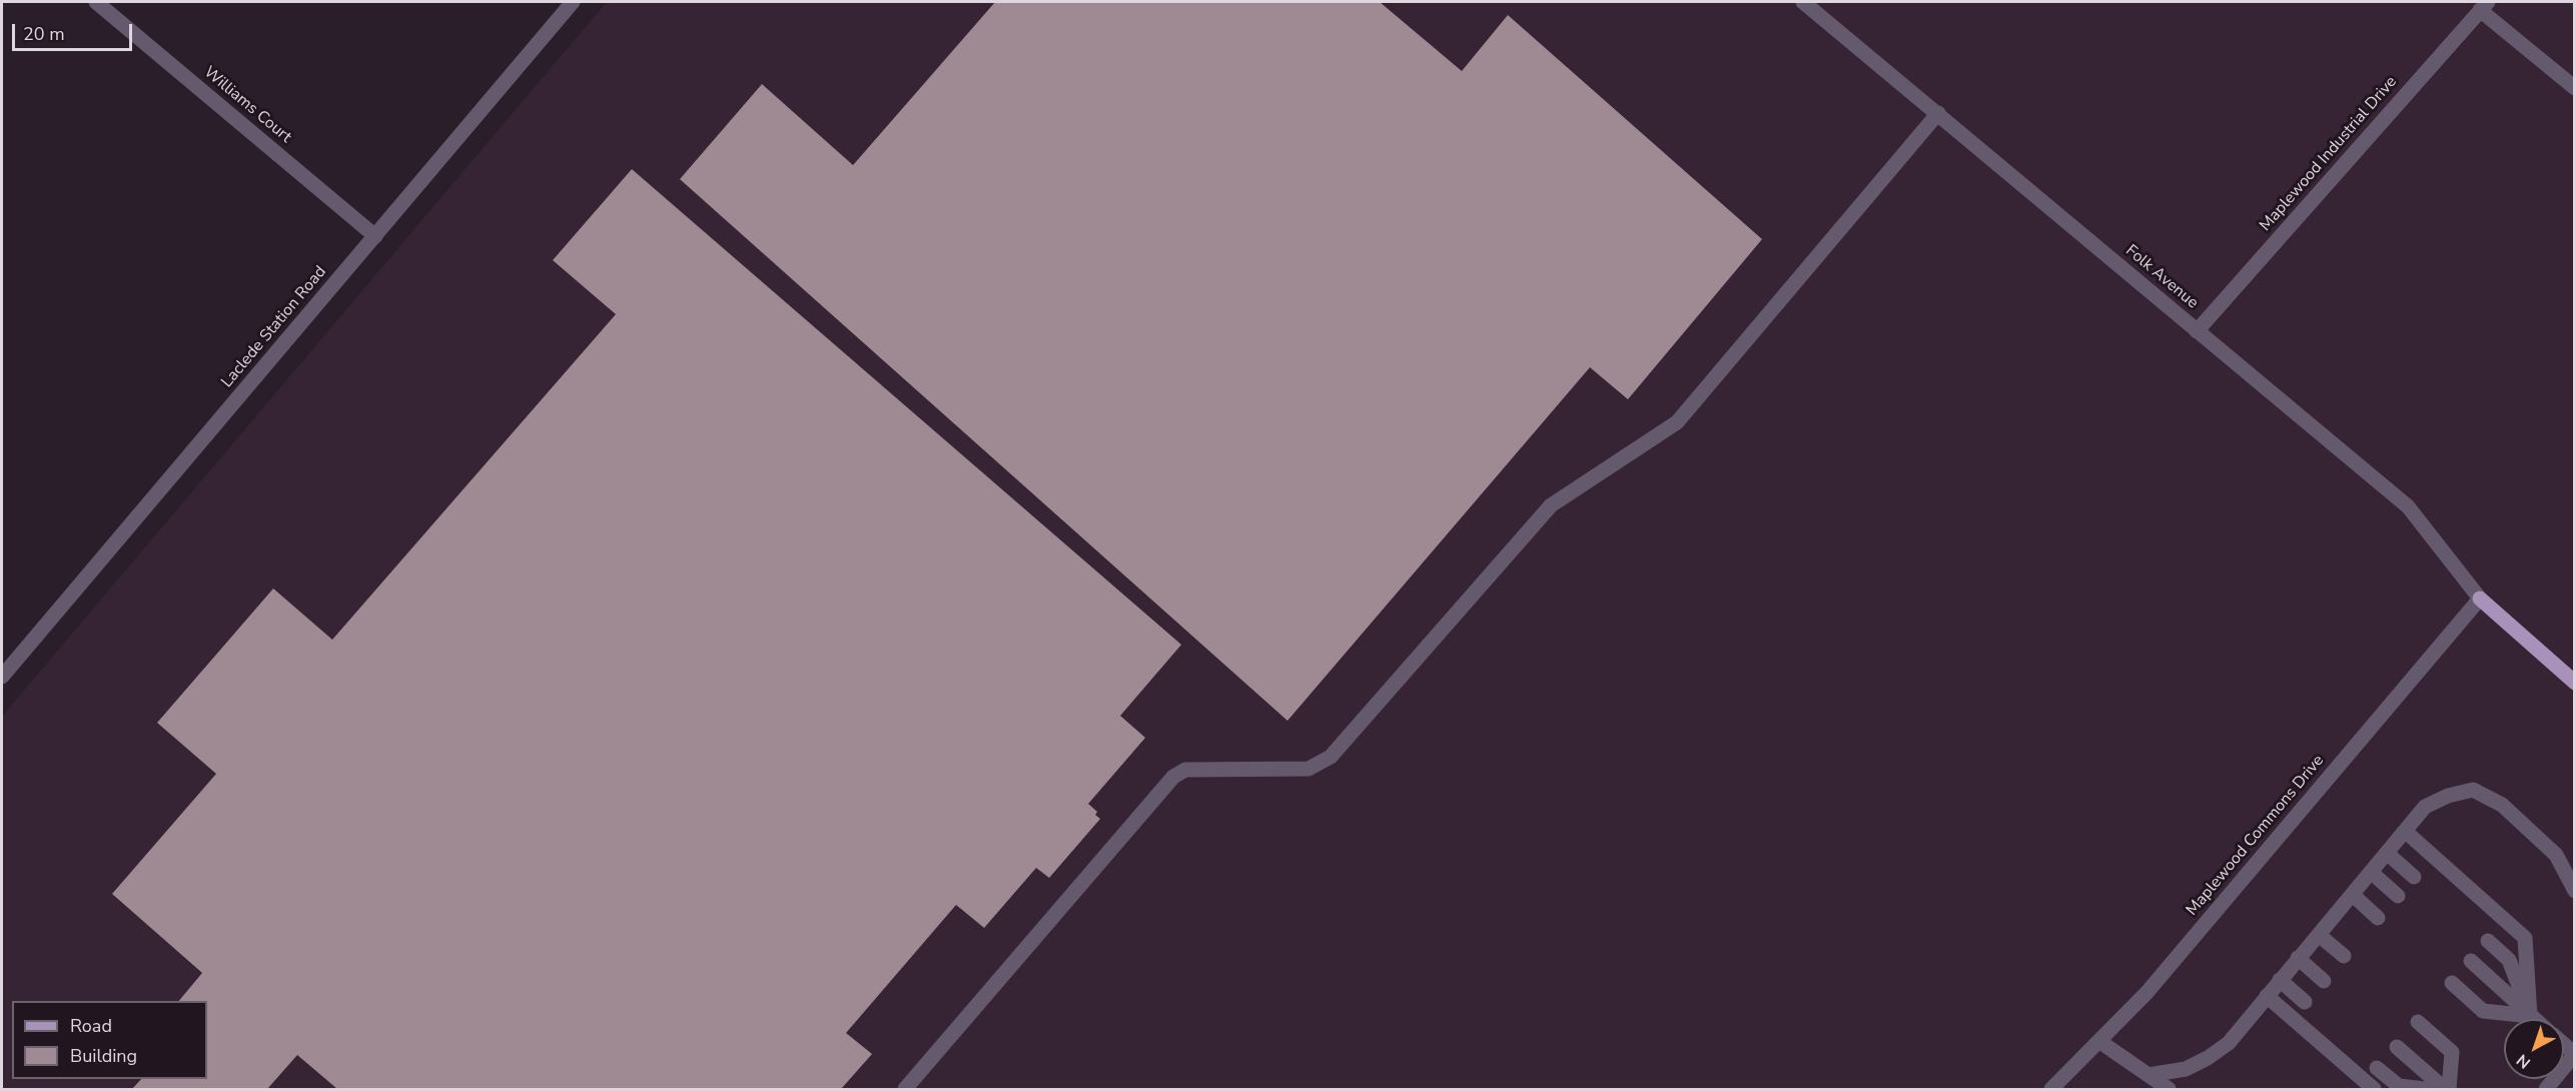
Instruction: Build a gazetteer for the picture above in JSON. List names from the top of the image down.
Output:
{
  "streets": {
    "street": [
      "Williams Court",
      "Maplewood Industrial Drive",
      "Folk Avenue",
      "Laclede Station Road",
      "Maplewood Commons Drive"
    ]
  },
  "crossings": [
    ["Williams Court", "Laclede Station Road"],
    ["Maplewood Industrial Drive", "Folk Avenue"],
    ["Folk Avenue", "Maplewood Commons Drive"]
  ],
  "legend": ["Road", "Building"],
  "scale_bar": "20 m",
  "north": "bottom left"
}
